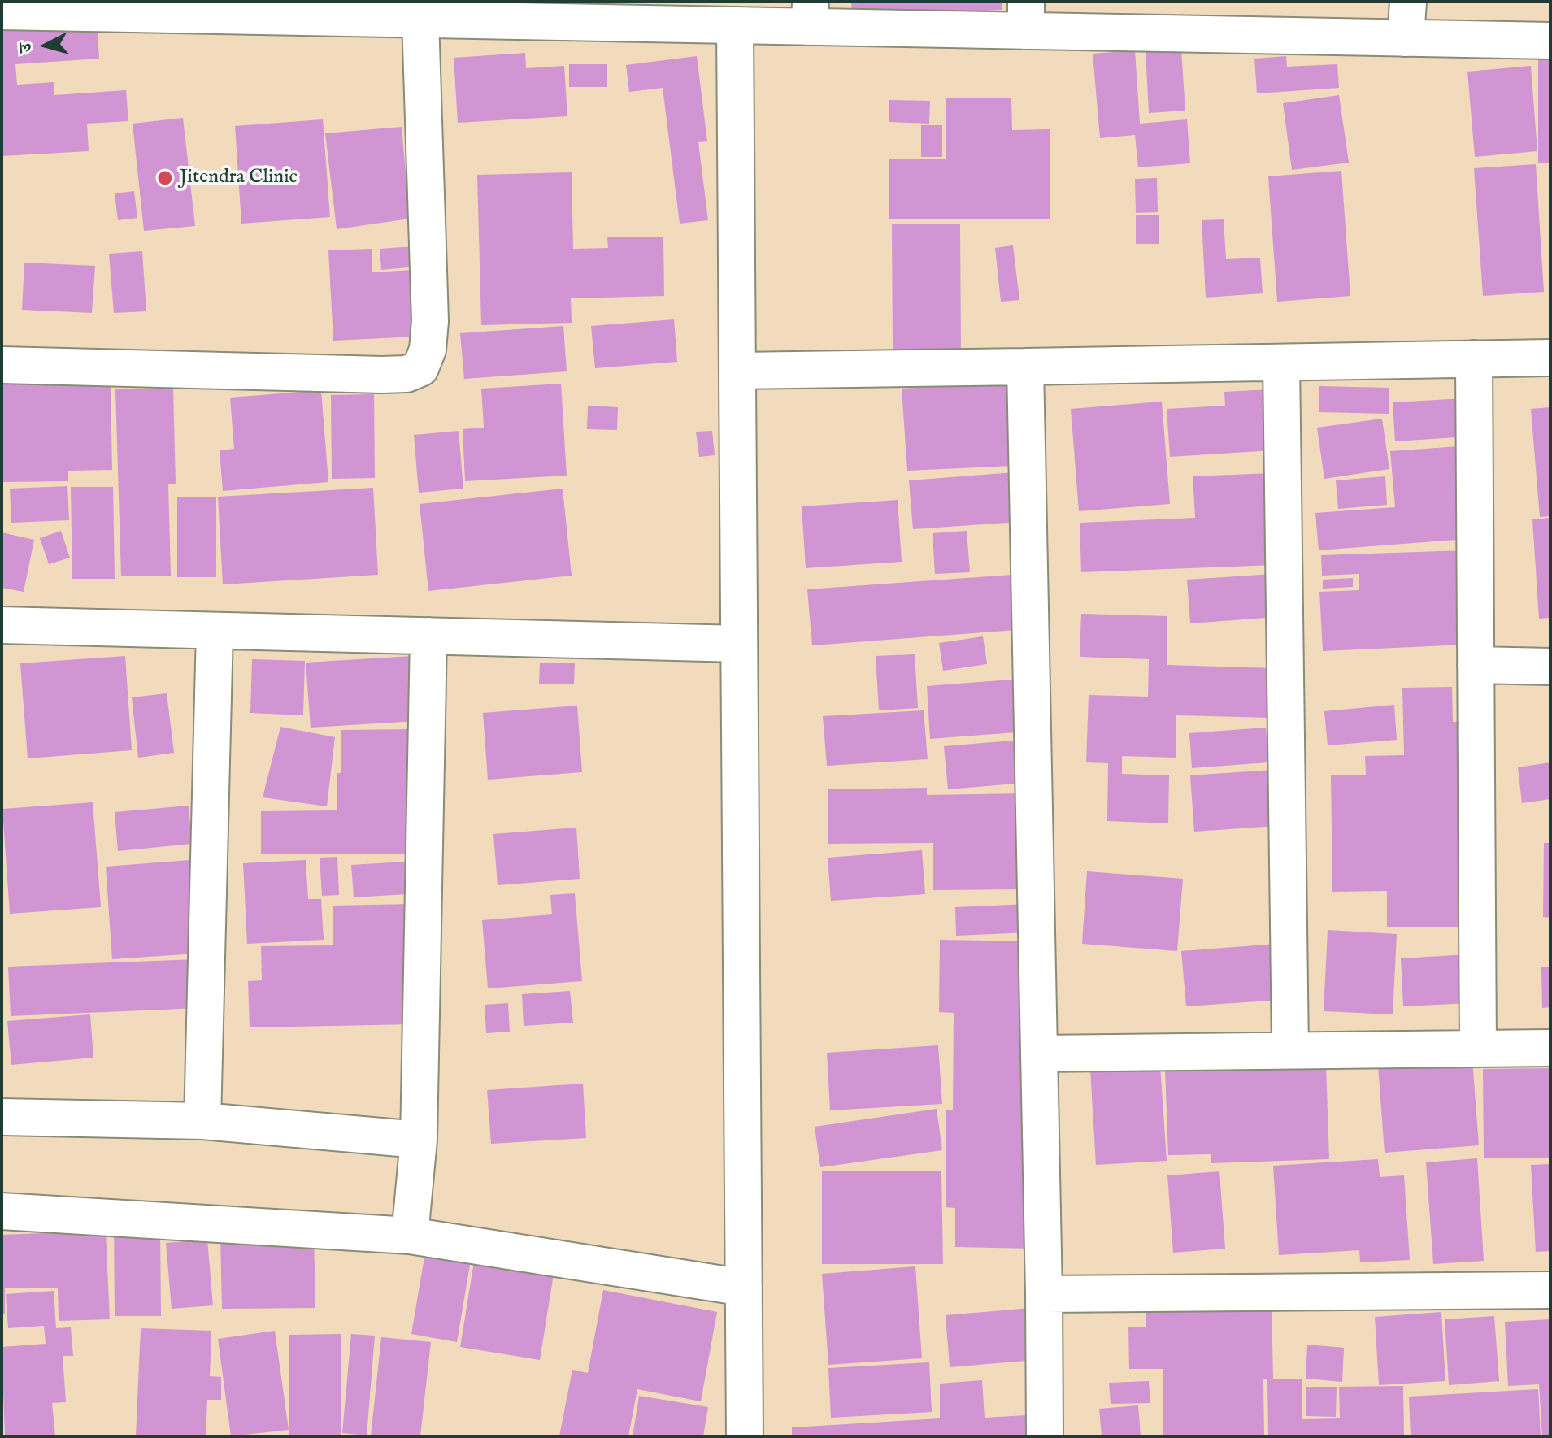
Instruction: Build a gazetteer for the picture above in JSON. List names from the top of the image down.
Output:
{
  "places": ["Jitendra Clinic"],
  "north": "left"
}
